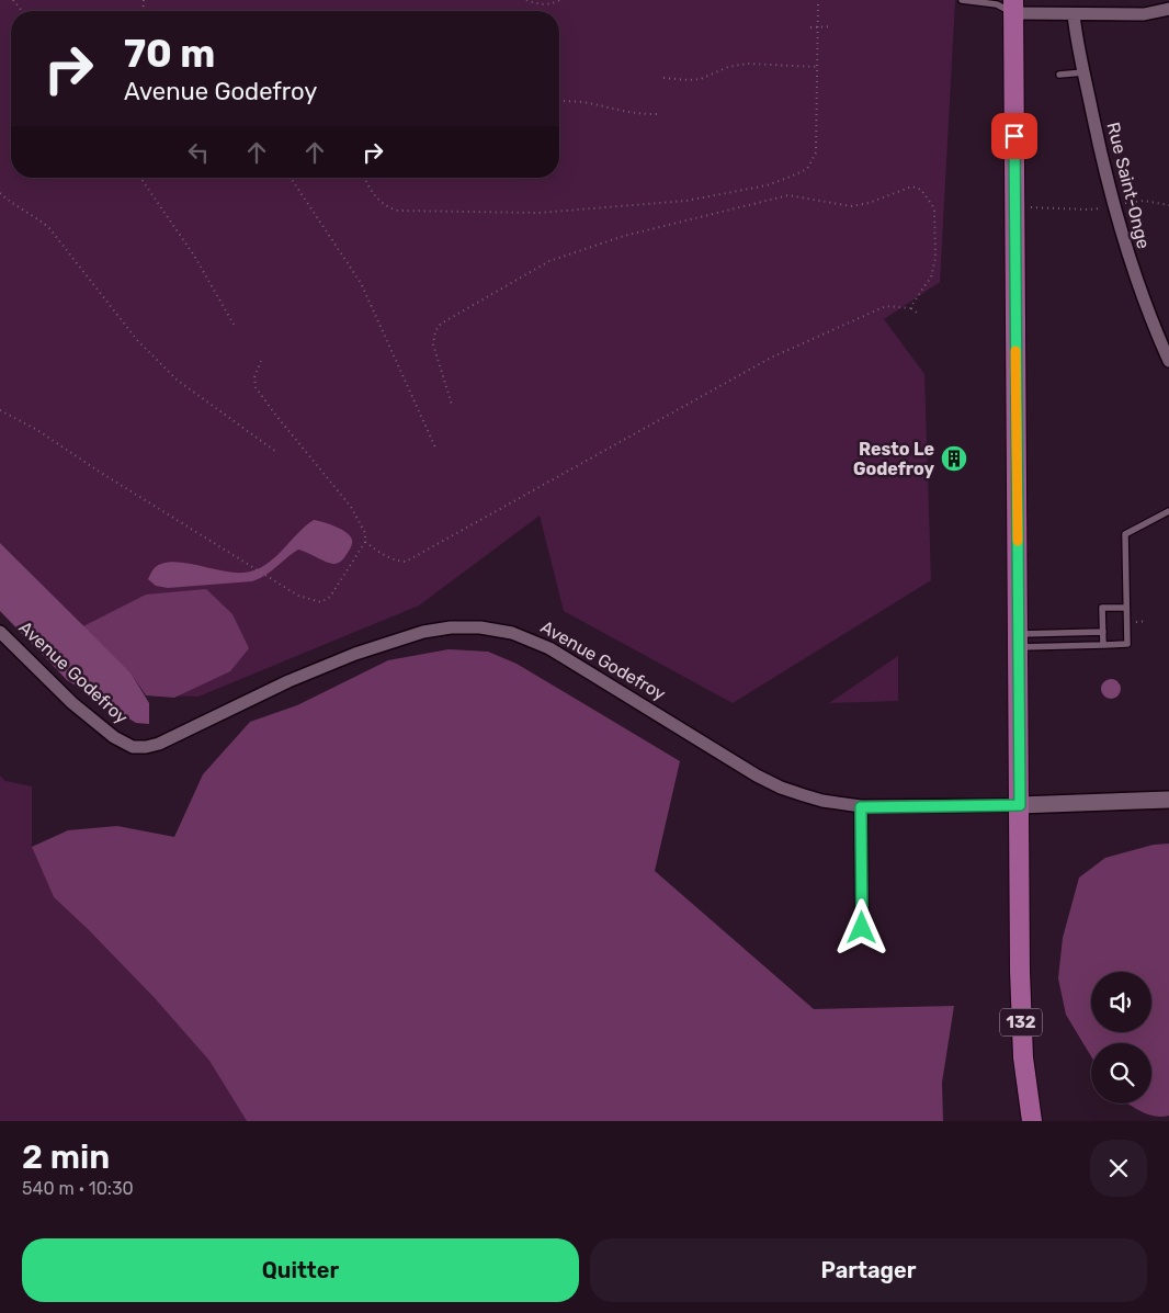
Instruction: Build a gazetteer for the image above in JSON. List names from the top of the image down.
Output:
{
  "streets": {
    "main road": ["132"],
    "street": ["Rue Saint-Onge", "Avenue Godefroy"]
  },
  "crossings": [
    ["Avenue Godefroy", "132"]
  ],
  "places": {
    "building": ["Resto Le Godefroy"]
  },
  "page": {
    "turn": ["70 m", "Avenue Godefroy"],
    "heading": ["2 min", "540 m · 10:30"],
    "buttons": ["Quitter", "Partager"]
  }
}
